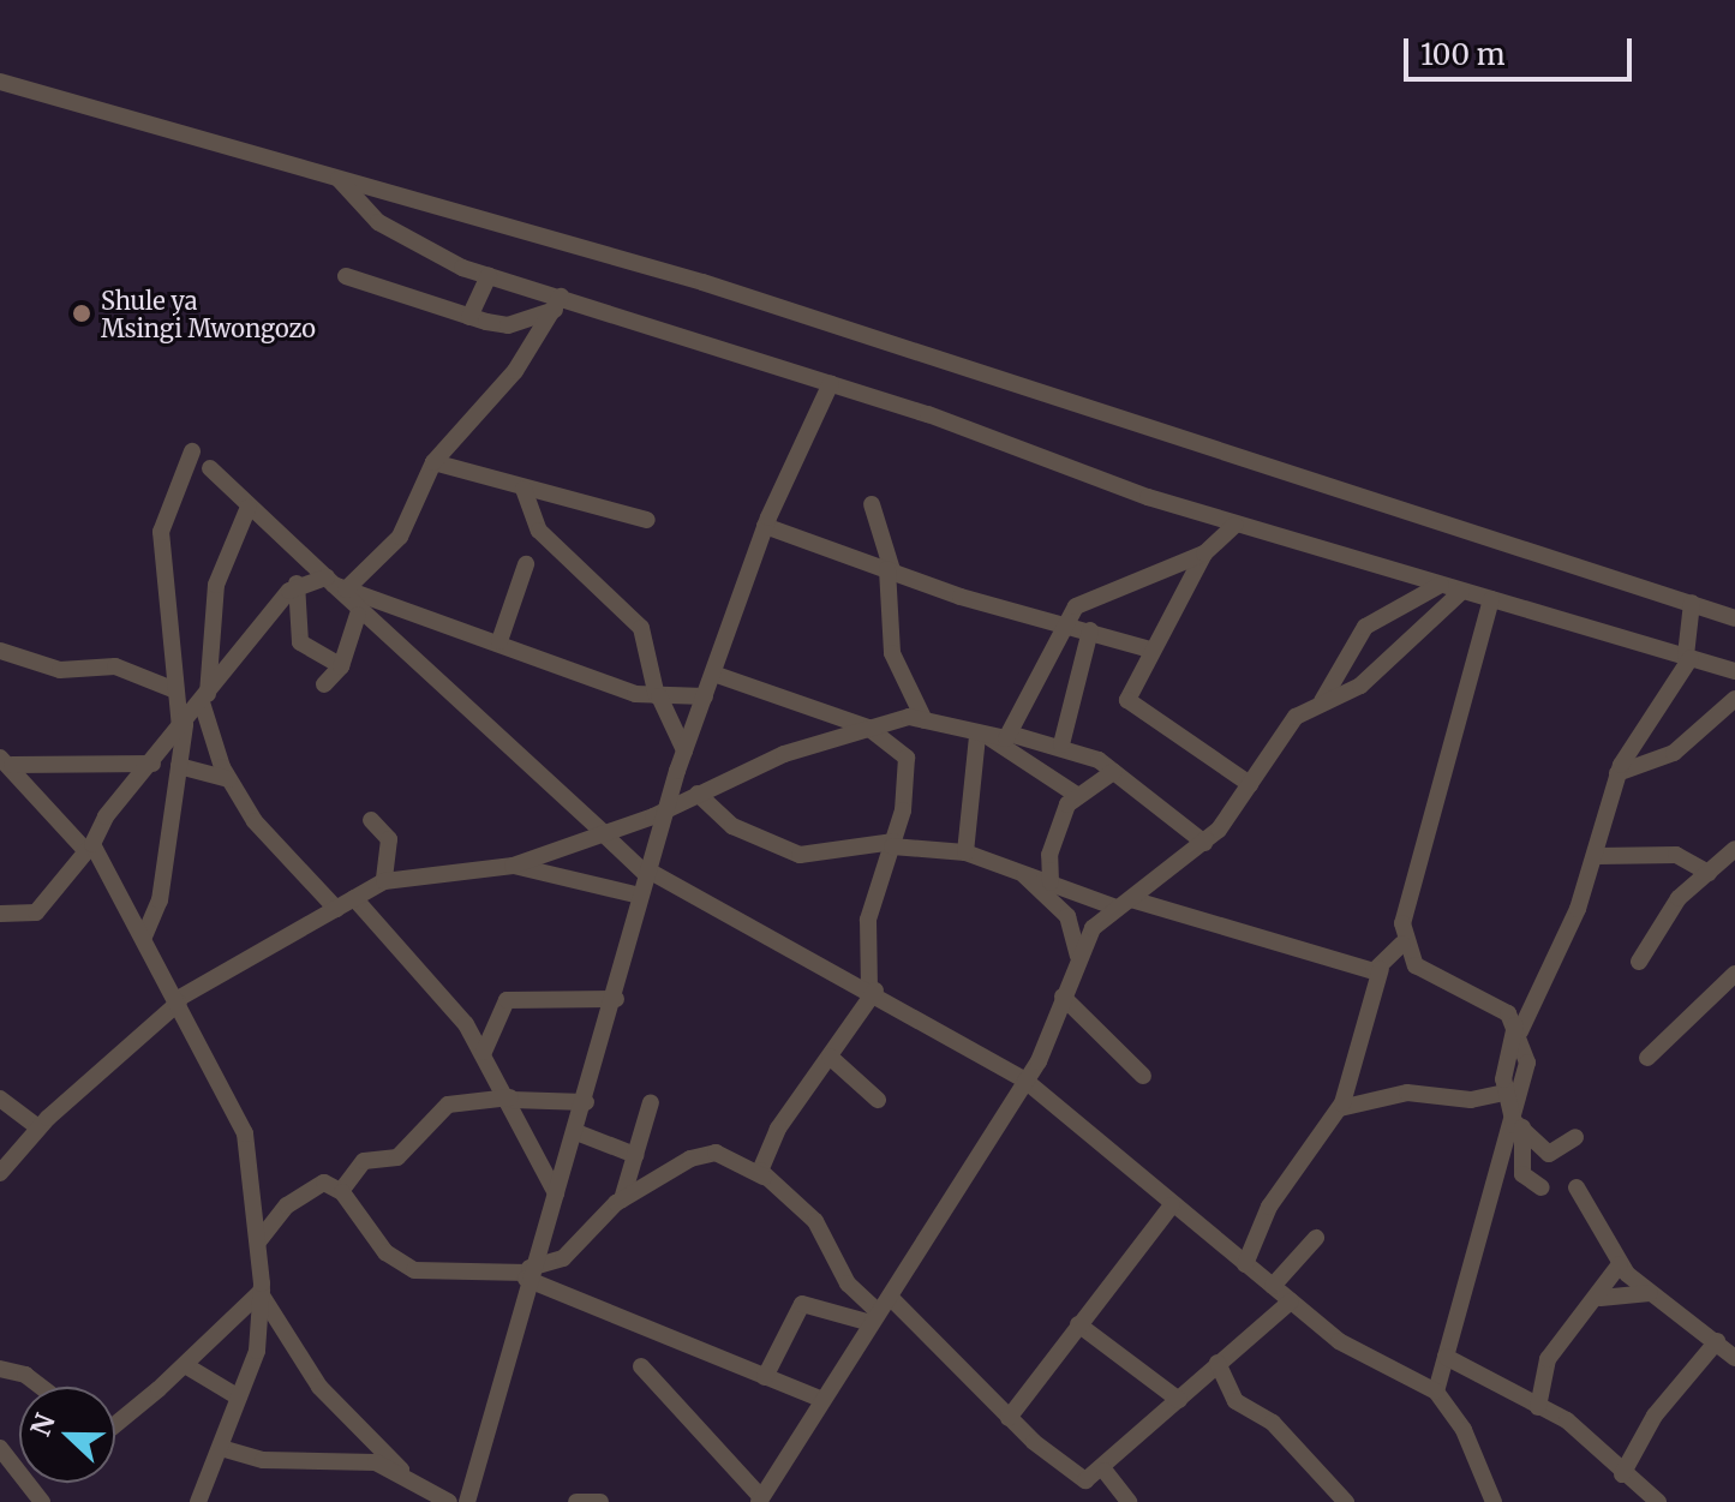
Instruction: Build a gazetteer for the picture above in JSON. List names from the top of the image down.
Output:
{
  "places": ["Shule ya Msingi Mwongozo"],
  "scale_bar": "100 m",
  "north": "left"
}
